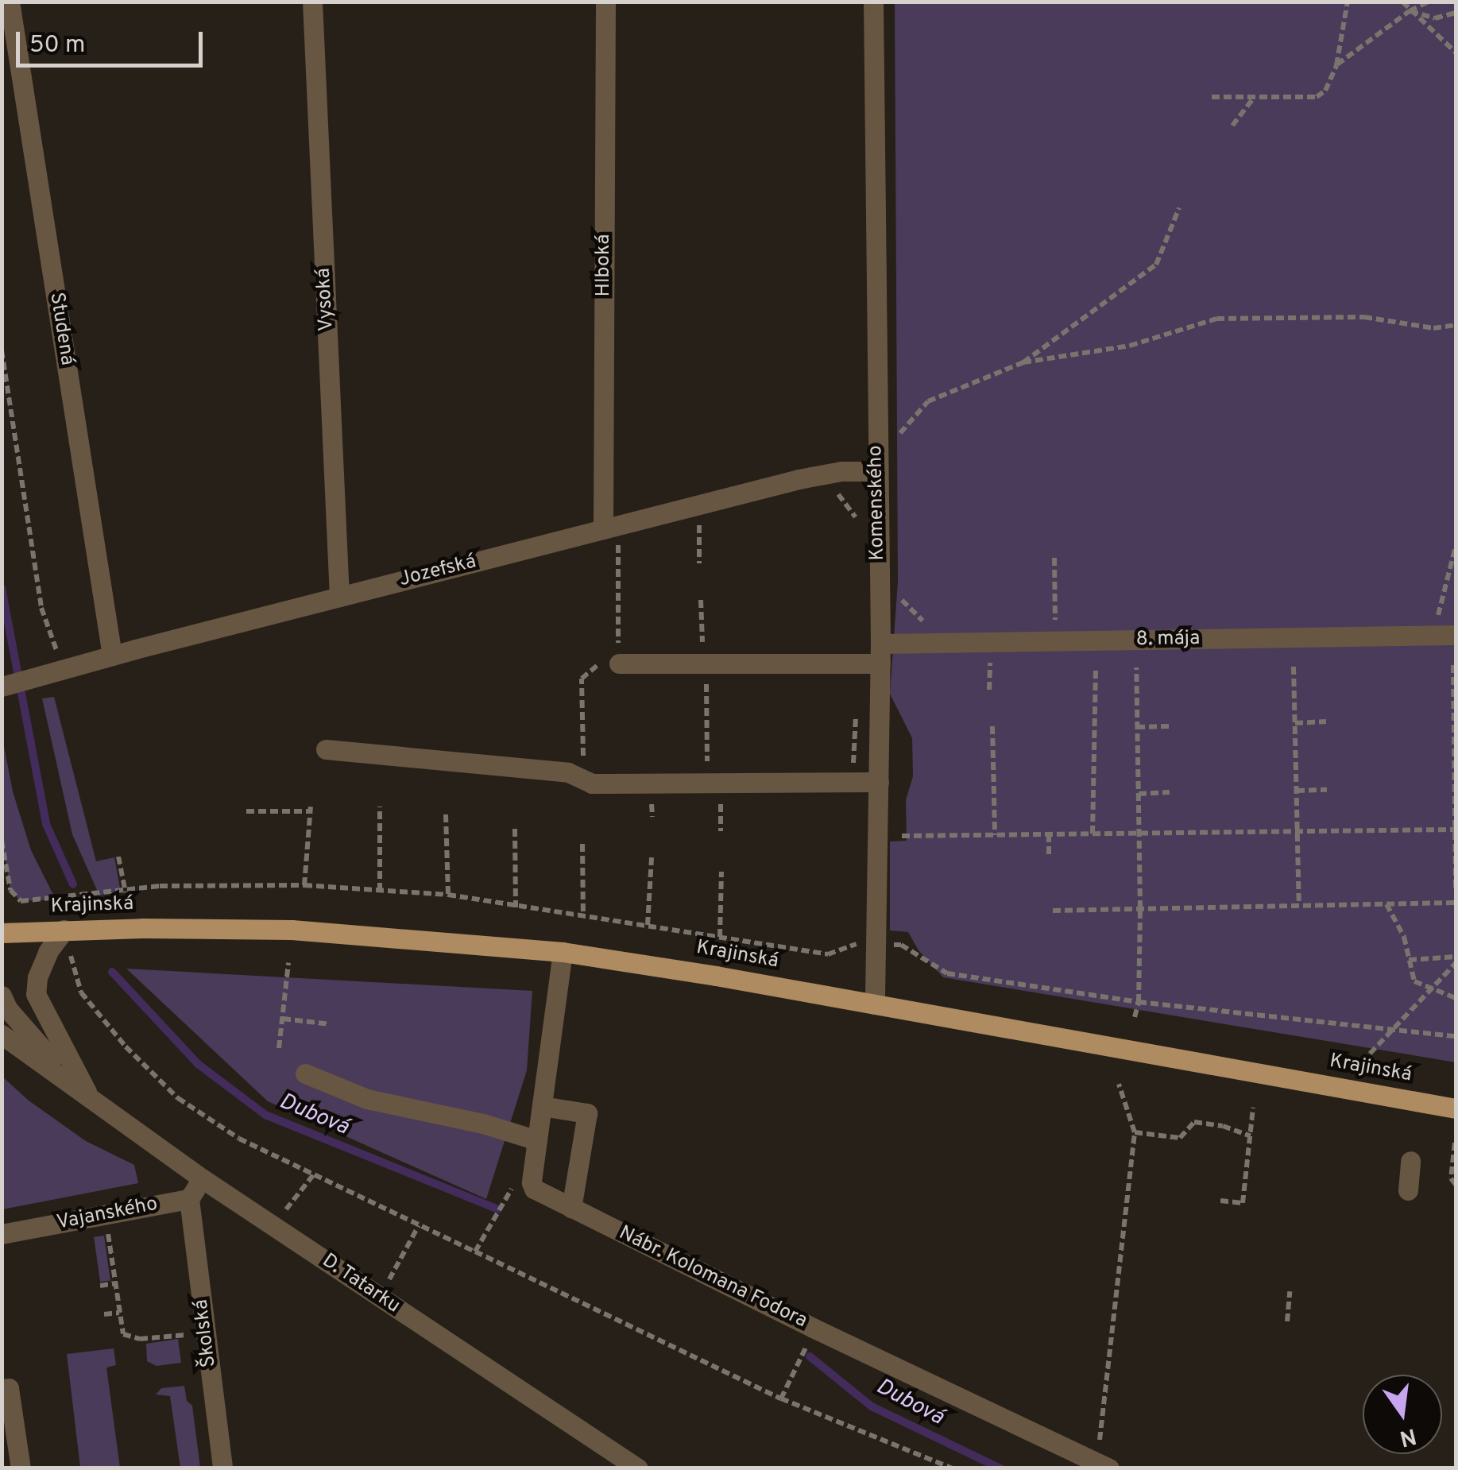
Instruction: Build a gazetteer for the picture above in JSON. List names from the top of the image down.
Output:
{
  "streets": {
    "main road": ["Krajinská"],
    "street": [
      "Hlboká",
      "Vysoká",
      "Studená",
      "Komenského",
      "Jozefská",
      "8. mája",
      "Vajanského",
      "Nábr. Kolomana Fodora",
      "D. Tatarku",
      "Školská"
    ]
  },
  "crossings": [
    ["Hlboká", "Jozefská"],
    ["Vysoká", "Jozefská"],
    ["Studená", "Jozefská"],
    ["Komenského", "Jozefská"],
    ["Komenského", "8. mája"],
    ["Komenského", "Krajinská"],
    ["Vajanského", "Školská"]
  ],
  "water": ["Dubová"],
  "scale_bar": "50 m",
  "north": "bottom"
}
